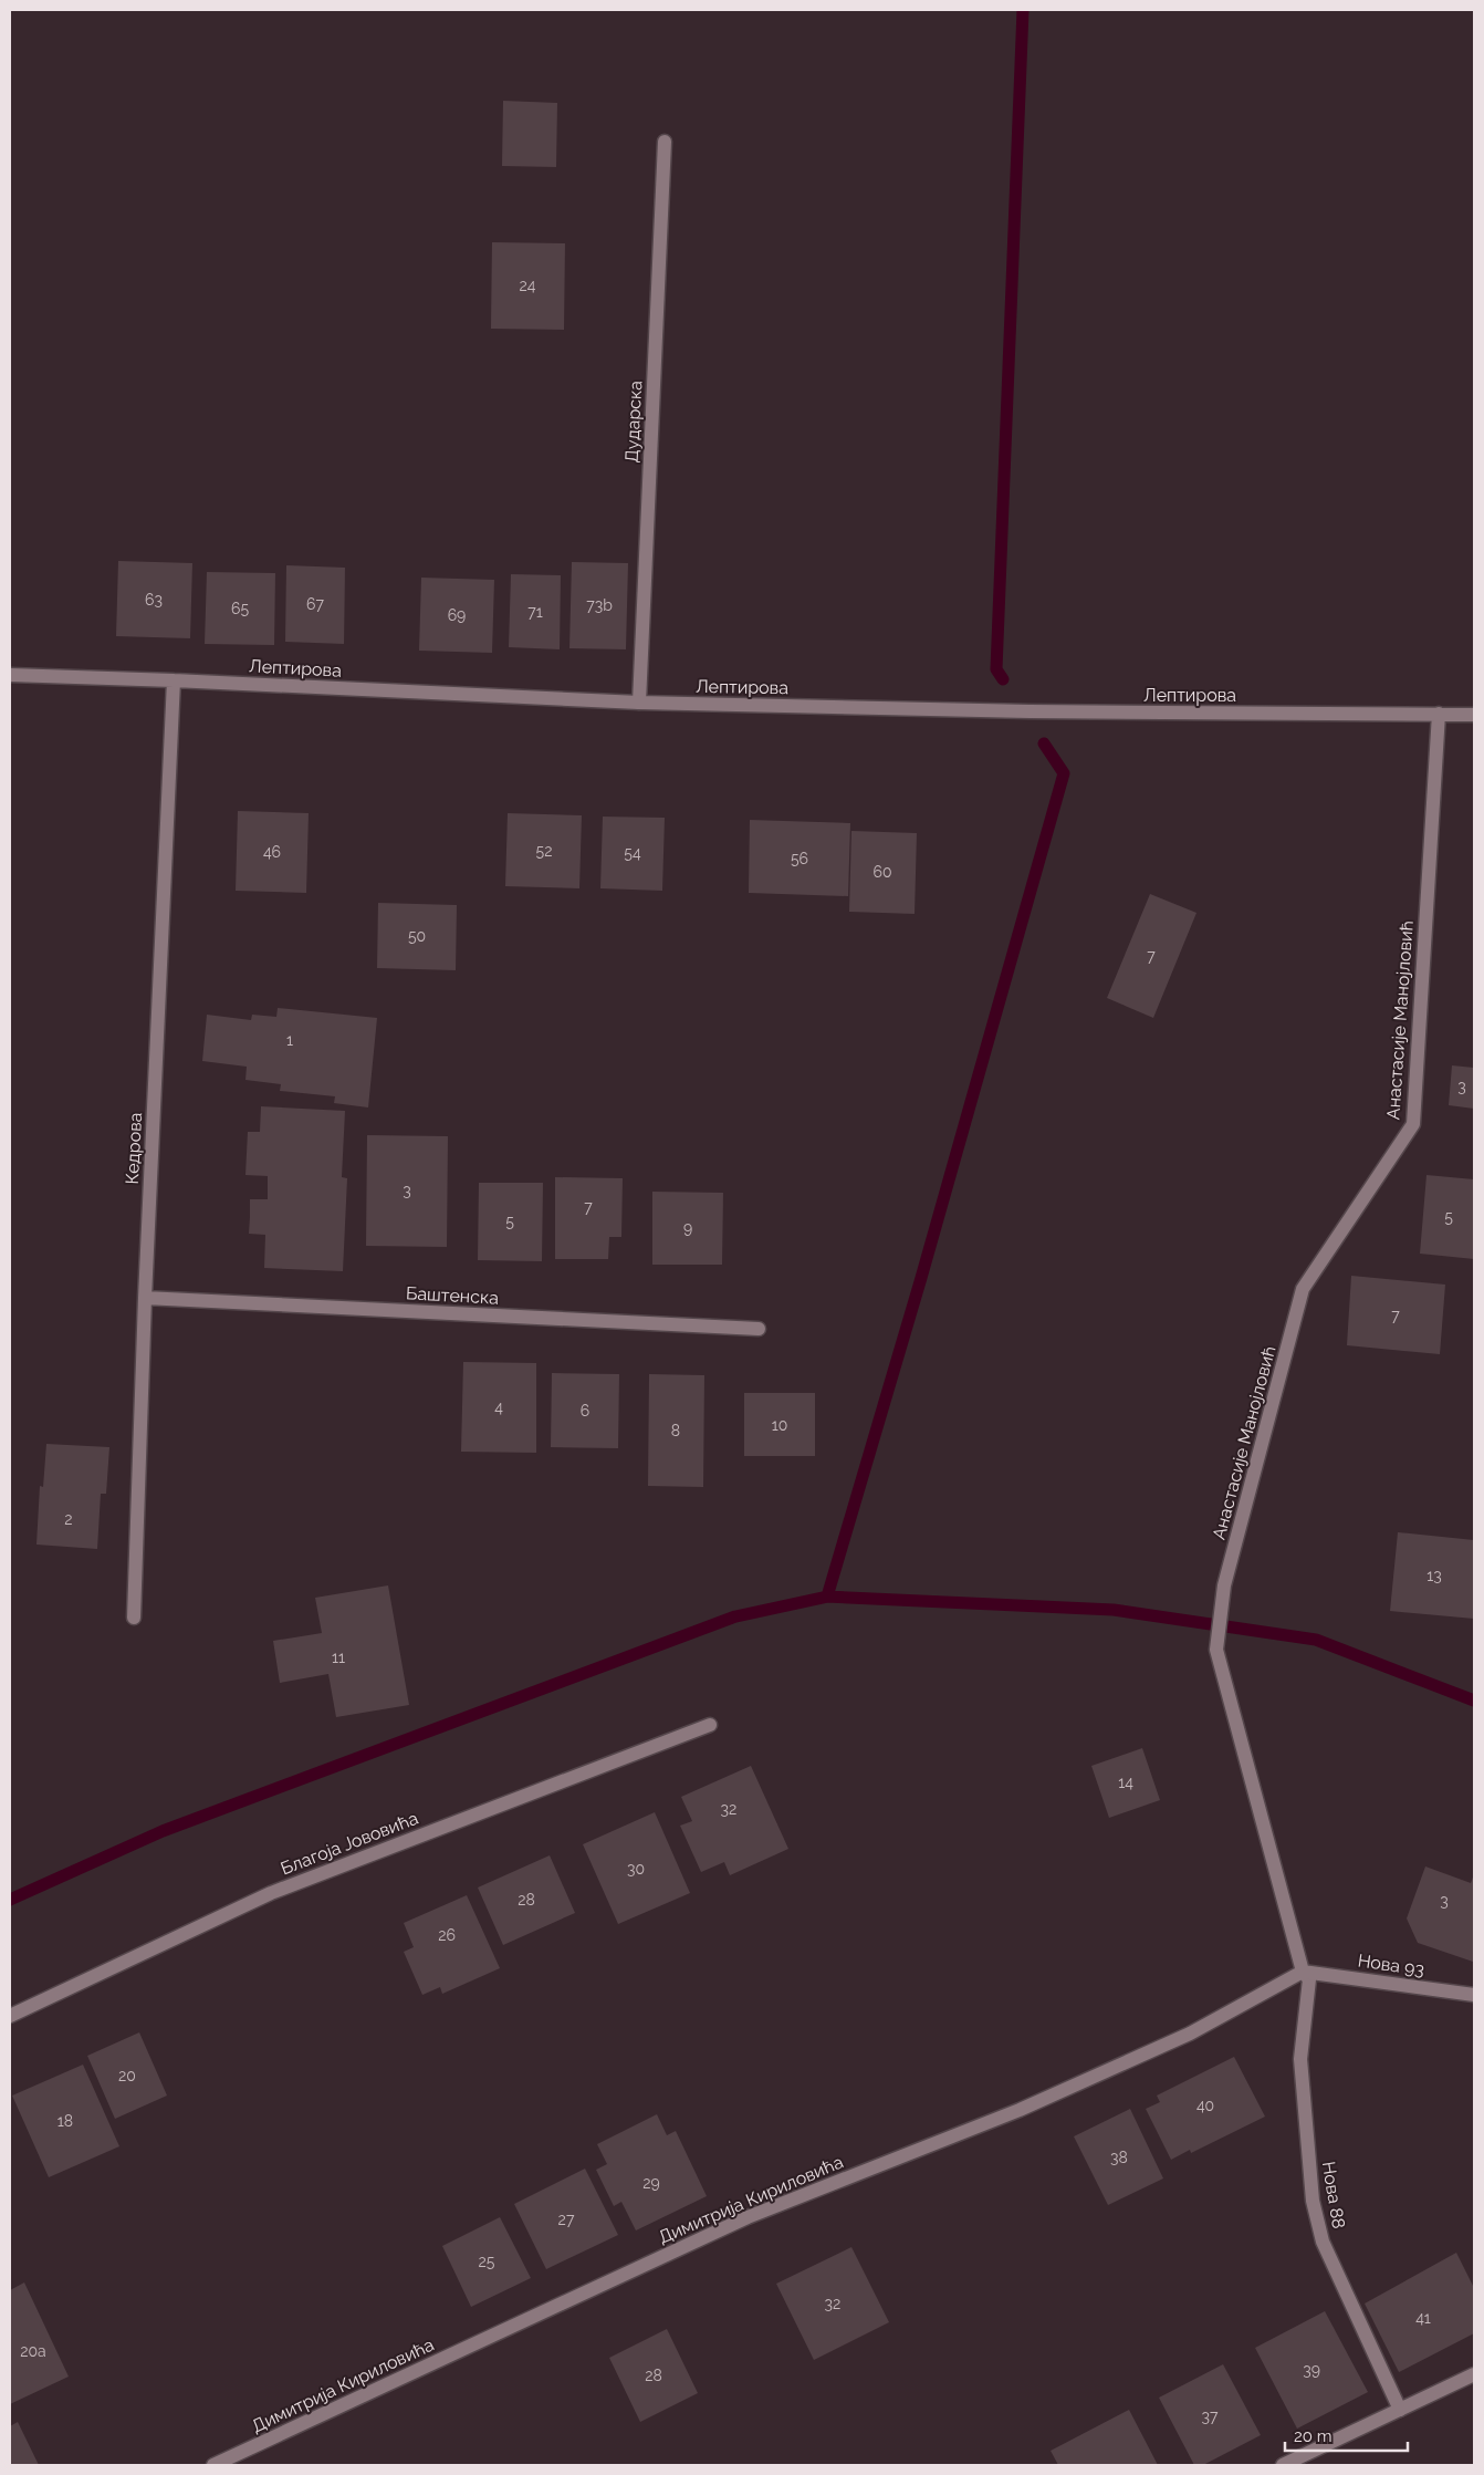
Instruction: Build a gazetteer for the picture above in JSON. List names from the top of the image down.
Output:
{
  "streets": {
    "street": [
      "Дударска",
      "Лептирова",
      "Анастасије Манојловић",
      "Кедрова",
      "Баштенска",
      "Благоја Јововића",
      "Нова 93",
      "Нова 88",
      "Димитрија Кириловића"
    ]
  },
  "crossings": [
    ["Дударска", "Лептирова"],
    ["Лептирова", "Анастасије Манојловић"],
    ["Лептирова", "Кедрова"],
    ["Анастасије Манојловић", "Нова 93"],
    ["Анастасије Манојловић", "Нова 88"],
    ["Анастасије Манојловић", "Димитрија Кириловића"],
    ["Кедрова", "Баштенска"],
    ["Нова 93", "Нова 88"],
    ["Нова 93", "Димитрија Кириловића"],
    ["Нова 88", "Димитрија Кириловића"]
  ],
  "house_numbers": [
    "24",
    "63",
    "67",
    "73b",
    "65",
    "71",
    "69",
    "52",
    "46",
    "54",
    "56",
    "60",
    "50",
    "7",
    "1",
    "3",
    "3",
    "7",
    "5",
    "5",
    "9",
    "7",
    "4",
    "6",
    "10",
    "8",
    "2",
    "13",
    "11",
    "14",
    "32",
    "30",
    "28",
    "3",
    "26",
    "20",
    "40",
    "18",
    "38",
    "29",
    "27",
    "25",
    "32",
    "41",
    "20a",
    "39",
    "28",
    "37"
  ],
  "scale_bar": "20 m"
}
